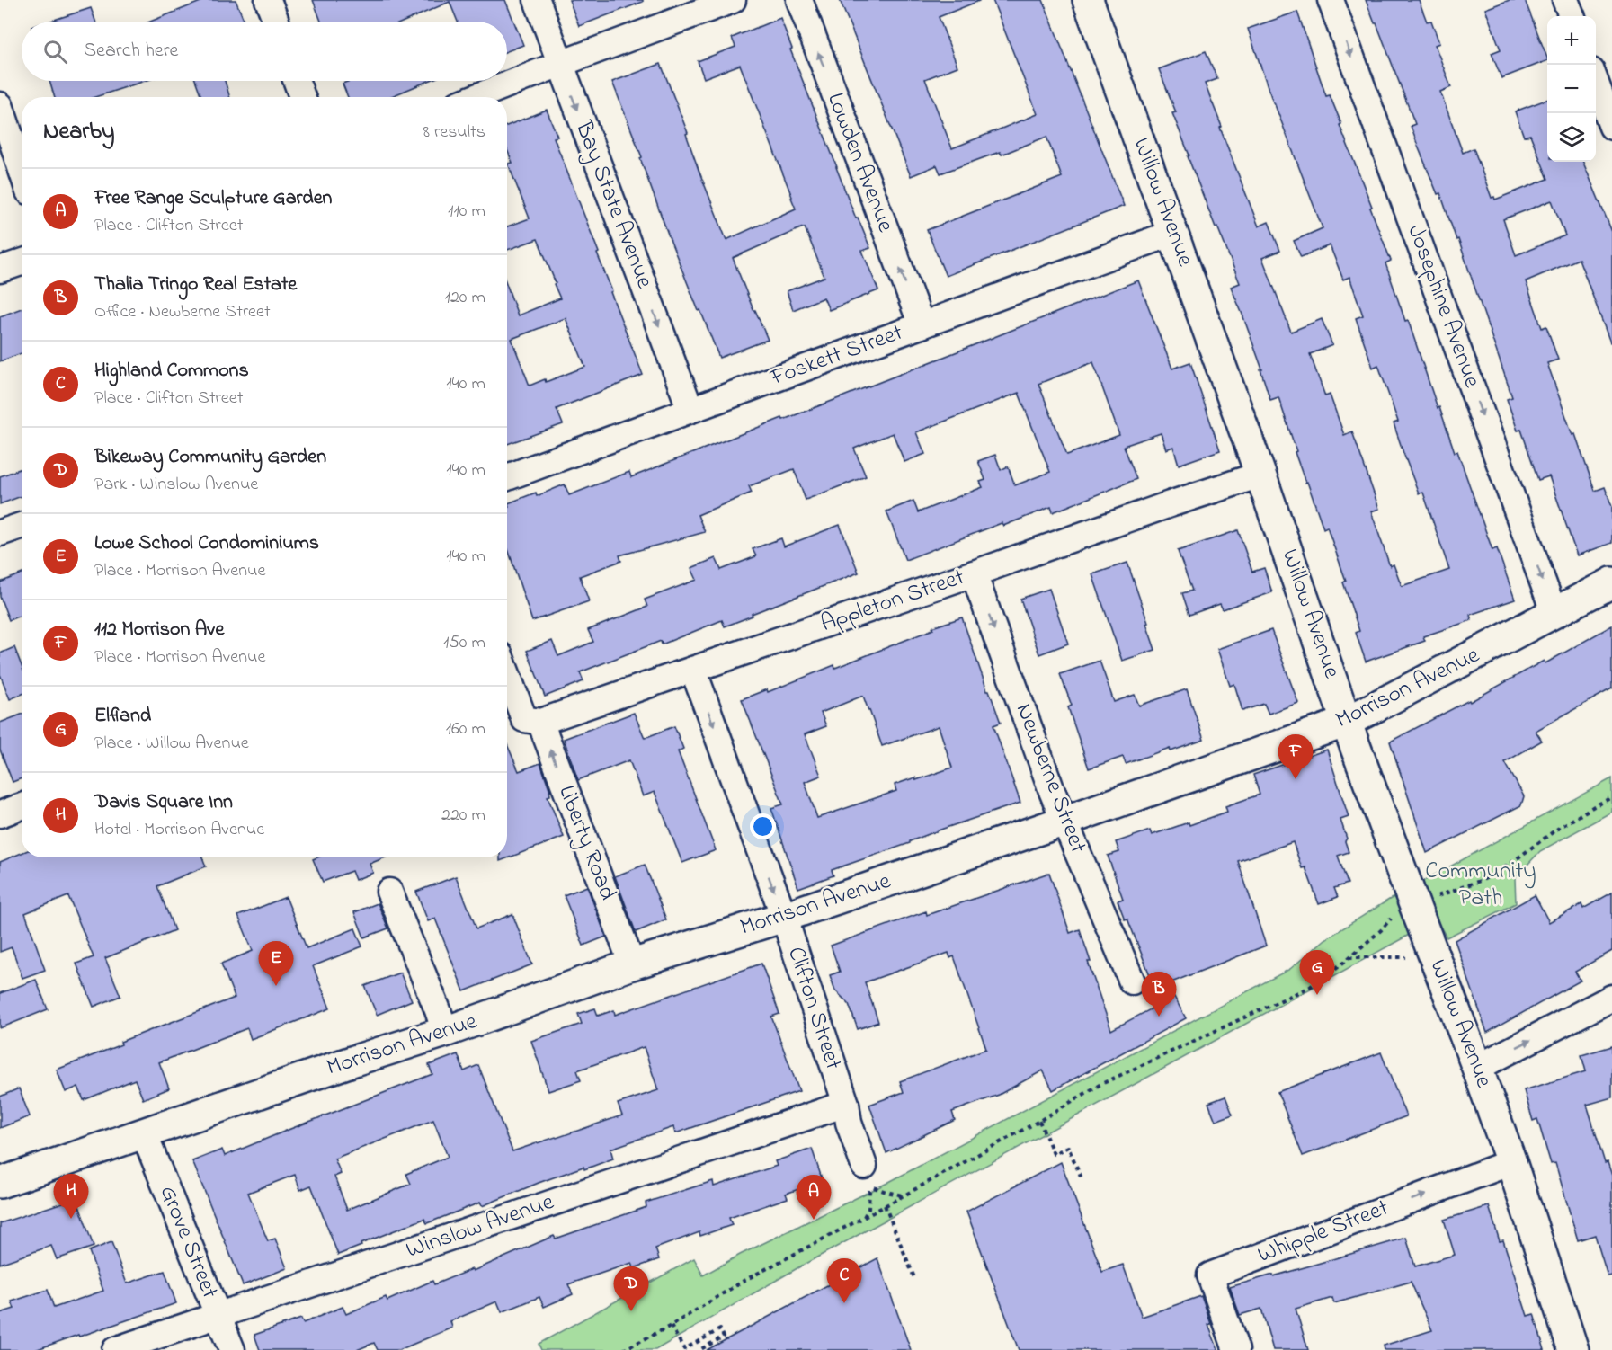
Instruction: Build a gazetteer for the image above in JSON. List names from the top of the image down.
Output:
{
  "streets": {
    "street": [
      "Lowden Avenue",
      "Willow Avenue",
      "Bay State Avenue",
      "Josephine Avenue",
      "Foskett Street",
      "Appleton Street",
      "Morrison Avenue",
      "Newberne Street",
      "Liberty Road",
      "Clifton Street",
      "Winslow Avenue",
      "Whipple Street",
      "Grove Street"
    ]
  },
  "crossings": [
    ["Lowden Avenue", "Foskett Street"],
    ["Willow Avenue", "Foskett Street"],
    ["Willow Avenue", "Appleton Street"],
    ["Willow Avenue", "Morrison Avenue"],
    ["Willow Avenue", "Whipple Street"],
    ["Bay State Avenue", "Foskett Street"],
    ["Josephine Avenue", "Morrison Avenue"],
    ["Appleton Street", "Newberne Street"],
    ["Appleton Street", "Liberty Road"],
    ["Appleton Street", "Clifton Street"],
    ["Morrison Avenue", "Newberne Street"],
    ["Morrison Avenue", "Liberty Road"],
    ["Morrison Avenue", "Clifton Street"],
    ["Morrison Avenue", "Grove Street"],
    ["Clifton Street", "Winslow Avenue"],
    ["Winslow Avenue", "Grove Street"]
  ],
  "one_way": [
    "Lowden Avenue",
    "Bay State Avenue",
    "Josephine Avenue",
    "Newberne Street",
    "Clifton Street",
    "Whipple Street"
  ],
  "parks": ["Community Path"],
  "page": {
    "map_buttons": ["+", "−"],
    "search": "Search here",
    "heading": ["Nearby", "8 results"],
    "list": [
      {
        "mark": "A",
        "name": "Free Range Sculpture Garden",
        "note": "Place · Clifton Street",
        "value": "110 m"
      },
      {
        "mark": "B",
        "name": "Thalia Tringo Real Estate",
        "note": "Office · Newberne Street",
        "value": "120 m"
      },
      {
        "mark": "C",
        "name": "Highland Commons",
        "note": "Place · Clifton Street",
        "value": "140 m"
      },
      {
        "mark": "D",
        "name": "Bikeway Community Garden",
        "note": "Park · Winslow Avenue",
        "value": "140 m"
      },
      {
        "mark": "E",
        "name": "Lowe School Condominiums",
        "note": "Place · Morrison Avenue",
        "value": "140 m"
      },
      {
        "mark": "F",
        "name": "112 Morrison Ave",
        "note": "Place · Morrison Avenue",
        "value": "150 m"
      },
      {
        "mark": "G",
        "name": "Elfland",
        "note": "Place · Willow Avenue",
        "value": "160 m"
      },
      {
        "mark": "H",
        "name": "Davis Square Inn",
        "note": "Hotel · Morrison Avenue",
        "value": "220 m"
      }
    ],
    "pins": [
      "F",
      "E",
      "G",
      "B",
      "H",
      "A",
      "C",
      "D"
    ]
  }
}
